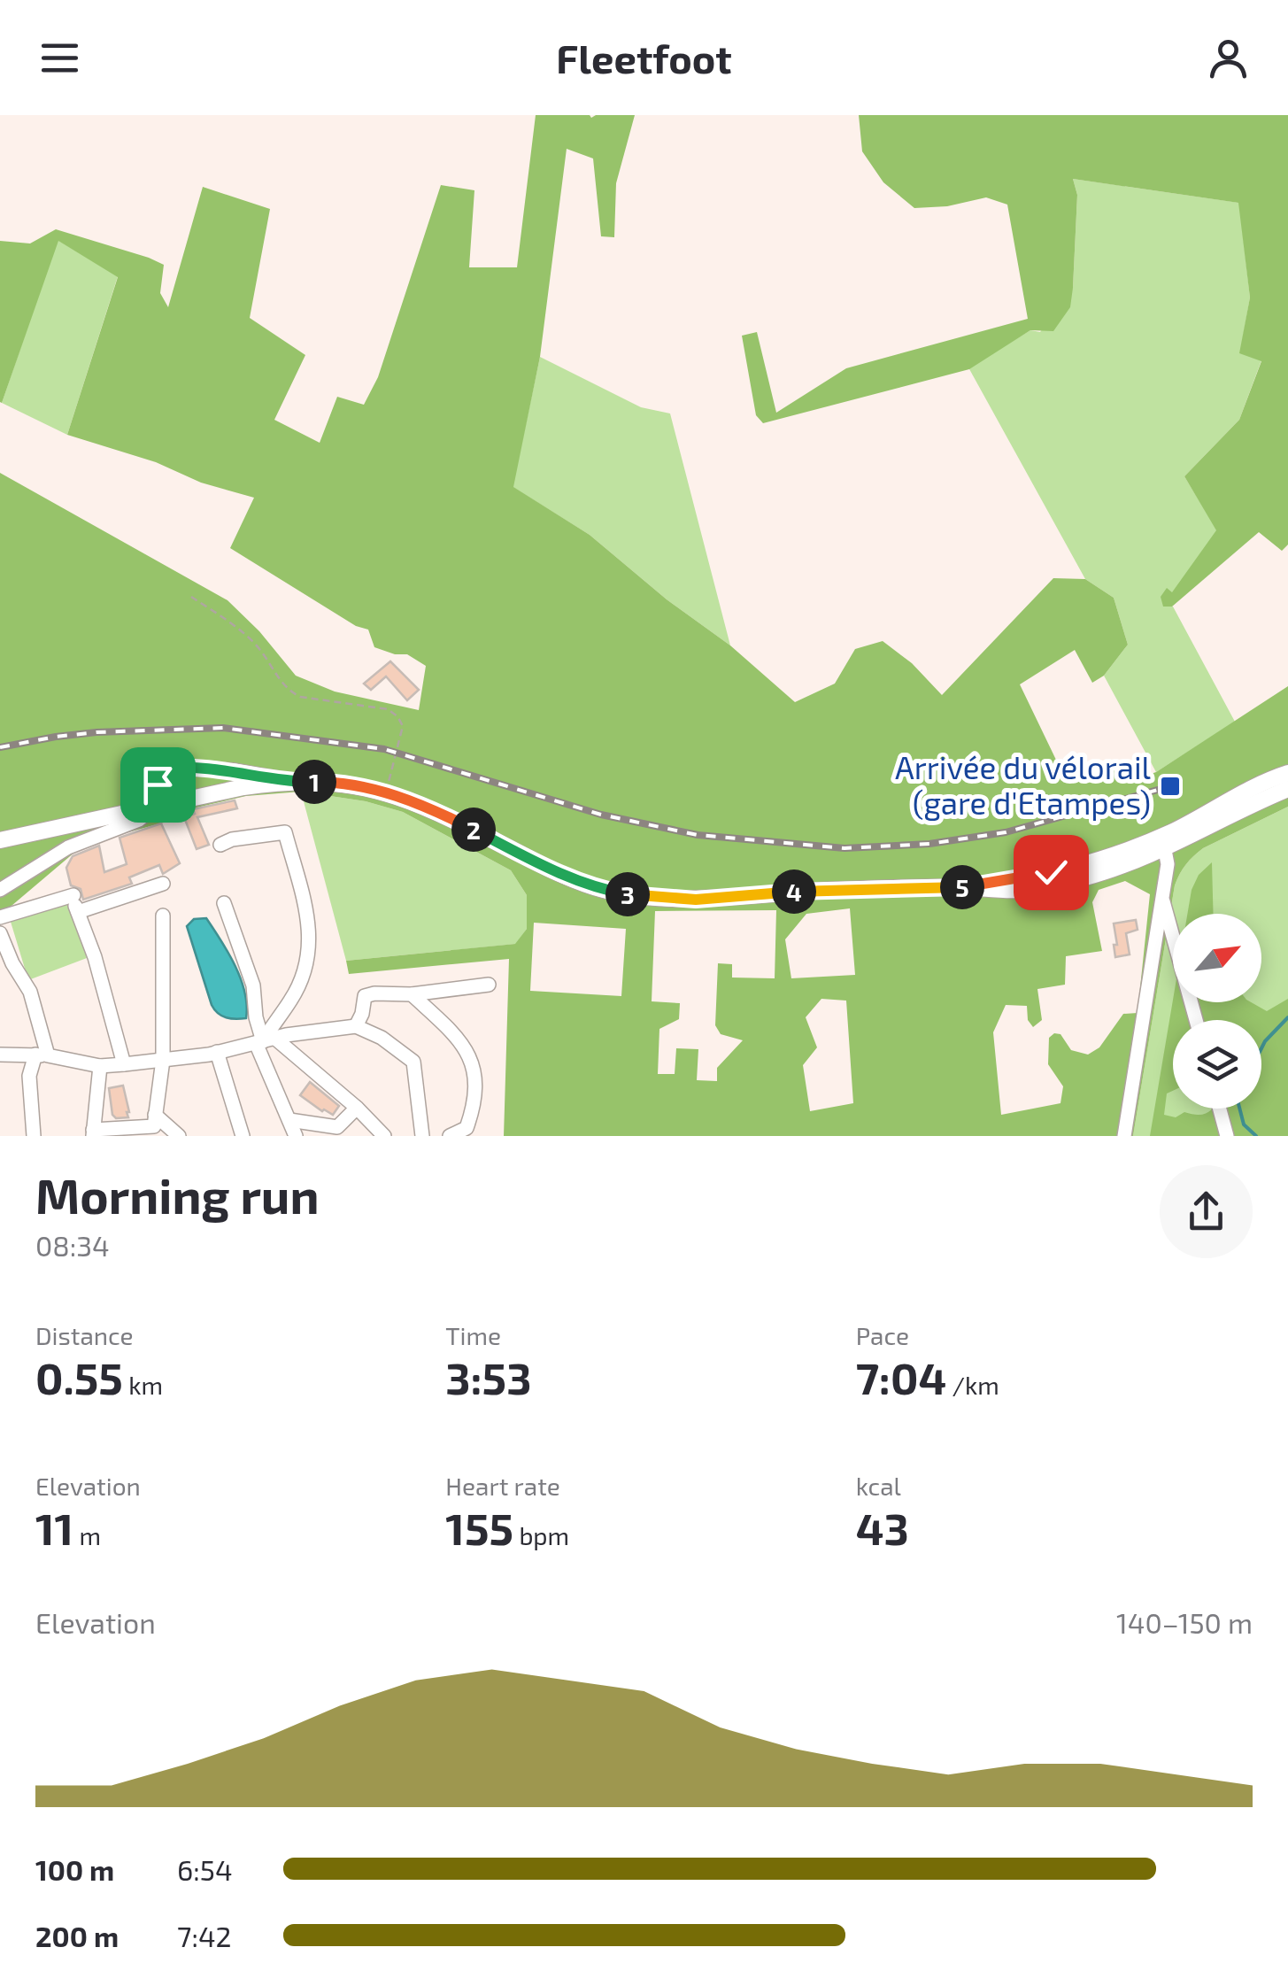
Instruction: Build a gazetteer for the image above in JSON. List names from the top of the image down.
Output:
{
  "places": {
    "transit": ["Arrivée du vélorail (gare d'Etampes)"]
  },
  "north": "top right",
  "page": {
    "header": "Fleetfoot",
    "pins": [
      "1",
      "2",
      "5",
      "4",
      "3"
    ],
    "heading": ["Morning run", "08:34"],
    "stats": [
      ["Distance", "0.55 km"],
      ["Time", "3:53"],
      ["Pace", "7:04 /km"],
      ["Elevation", "11 m"],
      ["Heart rate", "155 bpm"],
      ["kcal", "43"]
    ],
    "chart": ["Elevation", "140–150 m"],
    "list": [
      {
        "name": "100 m",
        "note": "6:54"
      },
      {
        "name": "200 m",
        "note": "7:42"
      }
    ]
  }
}
